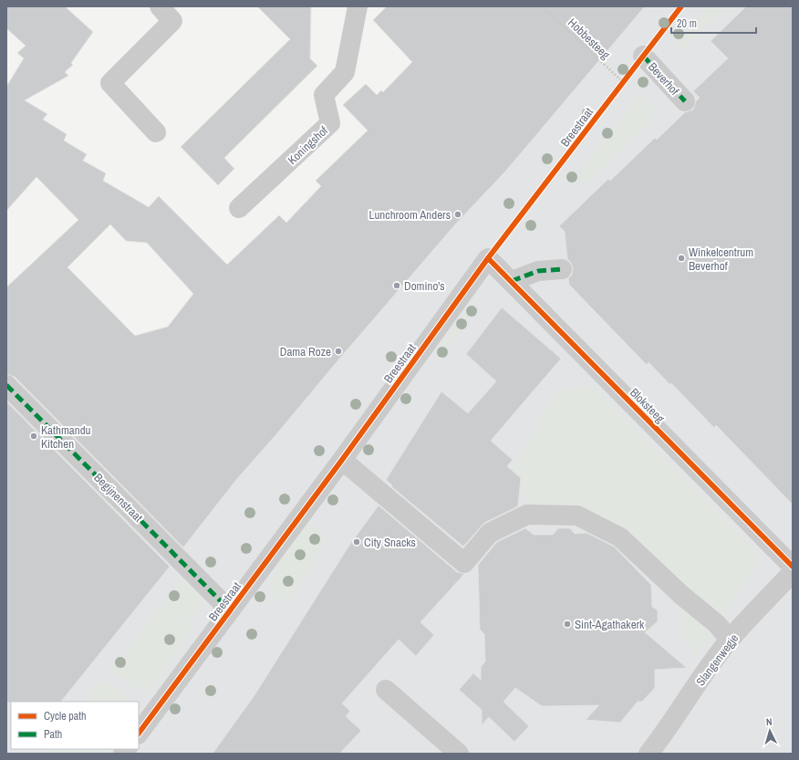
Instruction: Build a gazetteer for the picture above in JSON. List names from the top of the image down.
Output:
{
  "streets": {
    "street": [
      "Beverhof",
      "Breestraat",
      "Koningshof",
      "Bloksteeg",
      "Begijnenstraat",
      "Slangenwegje"
    ],
    "path": ["Hobbesteeg"]
  },
  "crossings": [
    ["Breestraat", "Bloksteeg"],
    ["Breestraat", "Begijnenstraat"]
  ],
  "places": [
    "Lunchroom Anders",
    "Winkelcentrum Beverhof",
    "Domino's",
    "Dama Roze",
    "Kathmandu Kitchen",
    "City Snacks",
    "Sint-Agathakerk"
  ],
  "legend": ["Cycle path", "Path"],
  "scale_bar": "20 m",
  "north": "top"
}
